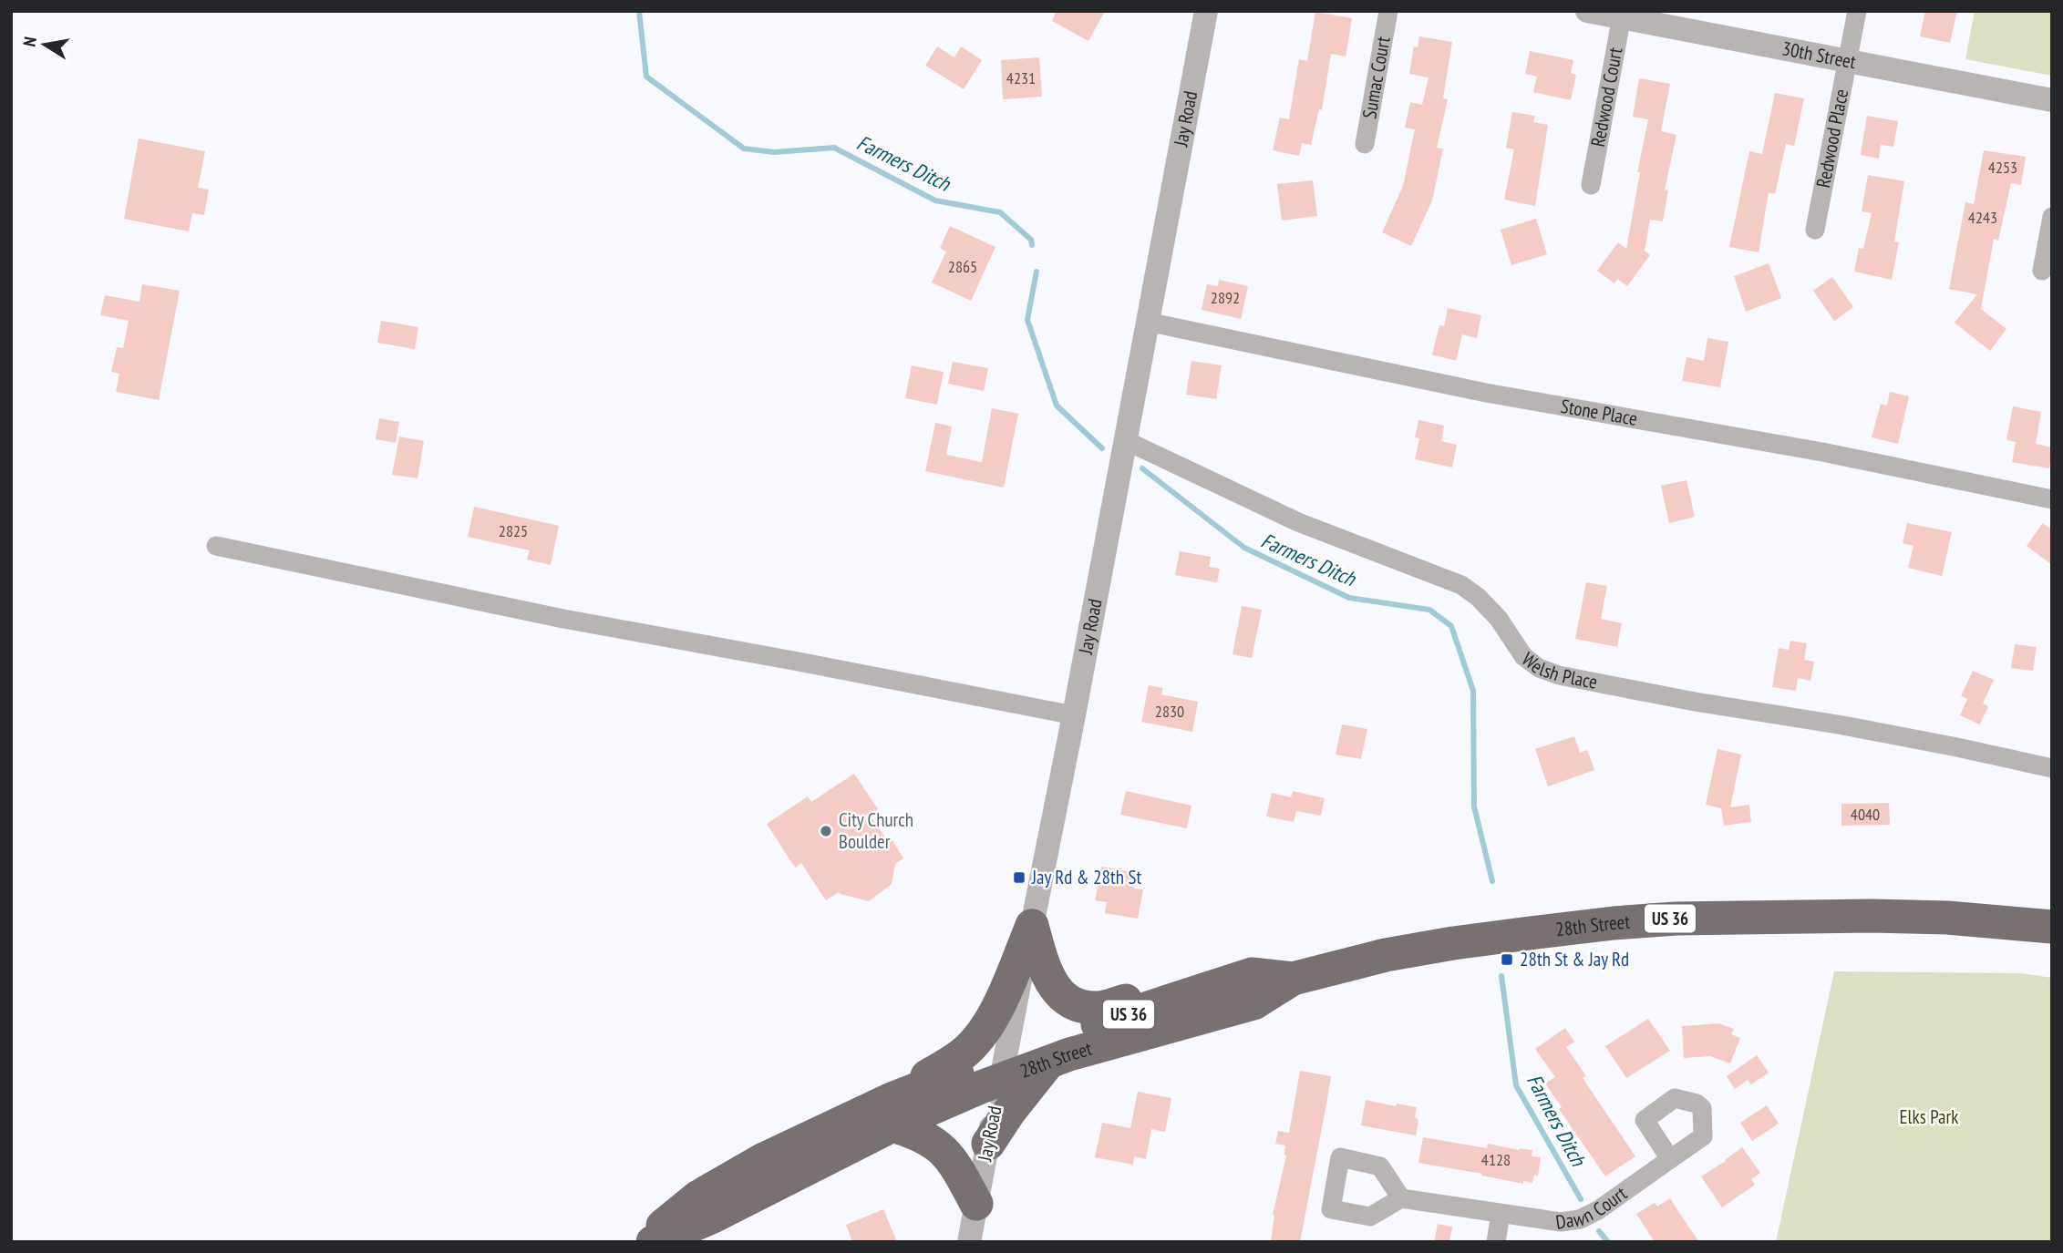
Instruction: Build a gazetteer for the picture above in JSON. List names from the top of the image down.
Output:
{
  "streets": {
    "highway": ["US 36", "28th Street"],
    "street": [
      "30th Street",
      "Sumac Court",
      "Redwood Court",
      "Jay Road",
      "Redwood Place",
      "Stone Place",
      "Welsh Place",
      "Dawn Court"
    ]
  },
  "crossings": [
    ["30th Street", "Redwood Court"],
    ["30th Street", "Redwood Place"],
    ["Jay Road", "Stone Place"],
    ["Jay Road", "Welsh Place"],
    ["Jay Road", "US 36"],
    ["Jay Road", "28th Street"],
    ["US 36", "28th Street"]
  ],
  "water": ["Farmers Ditch"],
  "parks": ["Elks Park"],
  "places": {
    "other": ["City Church Boulder"],
    "transit": ["Jay Rd & 28th St", "28th St & Jay Rd"]
  },
  "house_numbers": [
    "4231",
    "4253",
    "4243",
    "2865",
    "2892",
    "2825",
    "2830",
    "4040",
    "4128"
  ],
  "north": "left"
}
